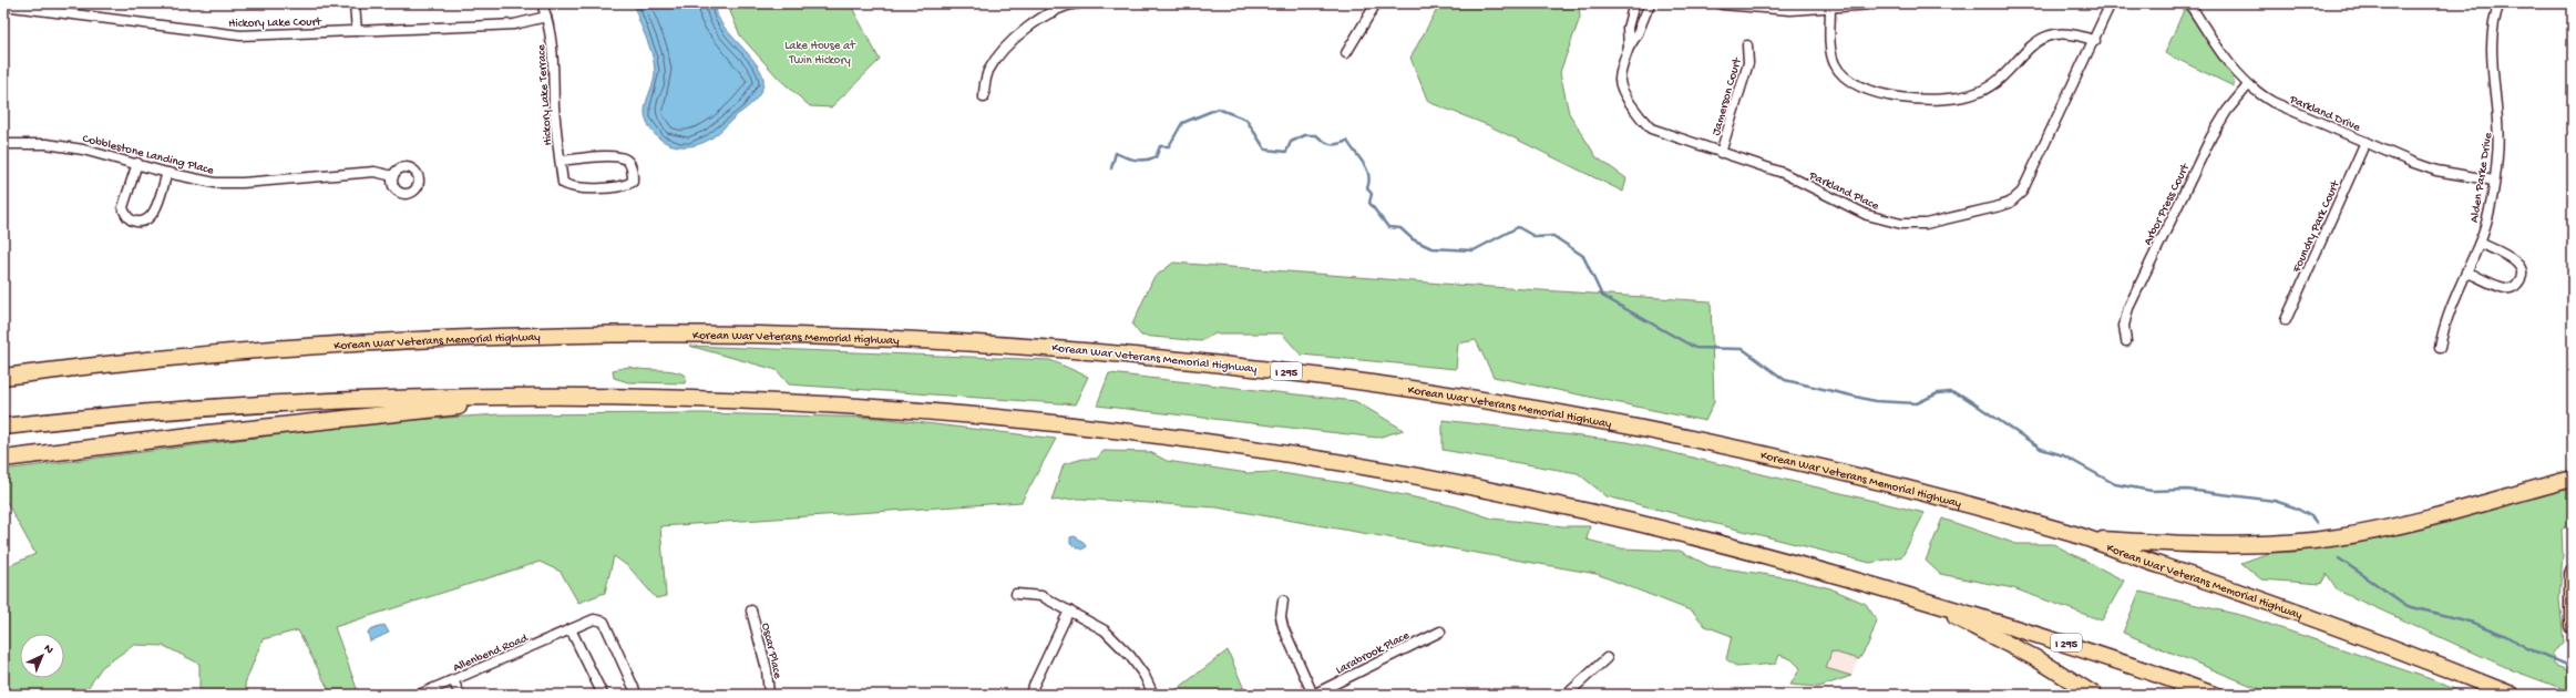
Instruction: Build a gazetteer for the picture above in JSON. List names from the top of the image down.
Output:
{
  "streets": {
    "highway": ["Korean War Veterans Memorial Highway", "I 295"],
    "street": [
      "Hickory Lake Court",
      "Hickory Lake Terrace",
      "Jamerson Court",
      "Parkland Drive",
      "Cobblestone Landing Place",
      "Alden Parke Drive",
      "Parkland Place",
      "Arbor Press Court",
      "Foundry Park Court",
      "Oscar Place",
      "Allenbend Road",
      "Larabrook Place"
    ]
  },
  "crossings": [
    ["Hickory Lake Court", "Hickory Lake Terrace"],
    ["Jamerson Court", "Parkland Place"],
    ["Parkland Drive", "Alden Parke Drive"],
    ["Parkland Drive", "Arbor Press Court"],
    ["Parkland Drive", "Foundry Park Court"]
  ],
  "parks": ["Lake House at Twin Hickory"],
  "north": "top right"
}
